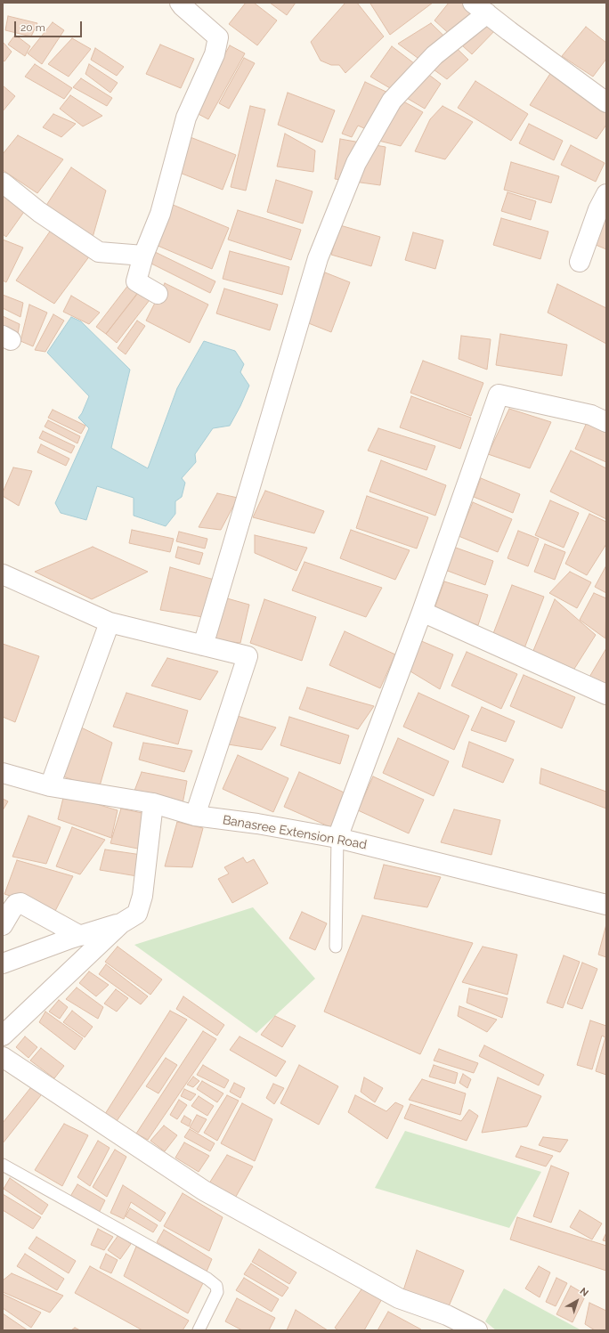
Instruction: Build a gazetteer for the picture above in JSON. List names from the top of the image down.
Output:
{
  "streets": {
    "street": ["Banasree Extension Road"]
  },
  "scale_bar": "20 m",
  "north": "top right"
}
